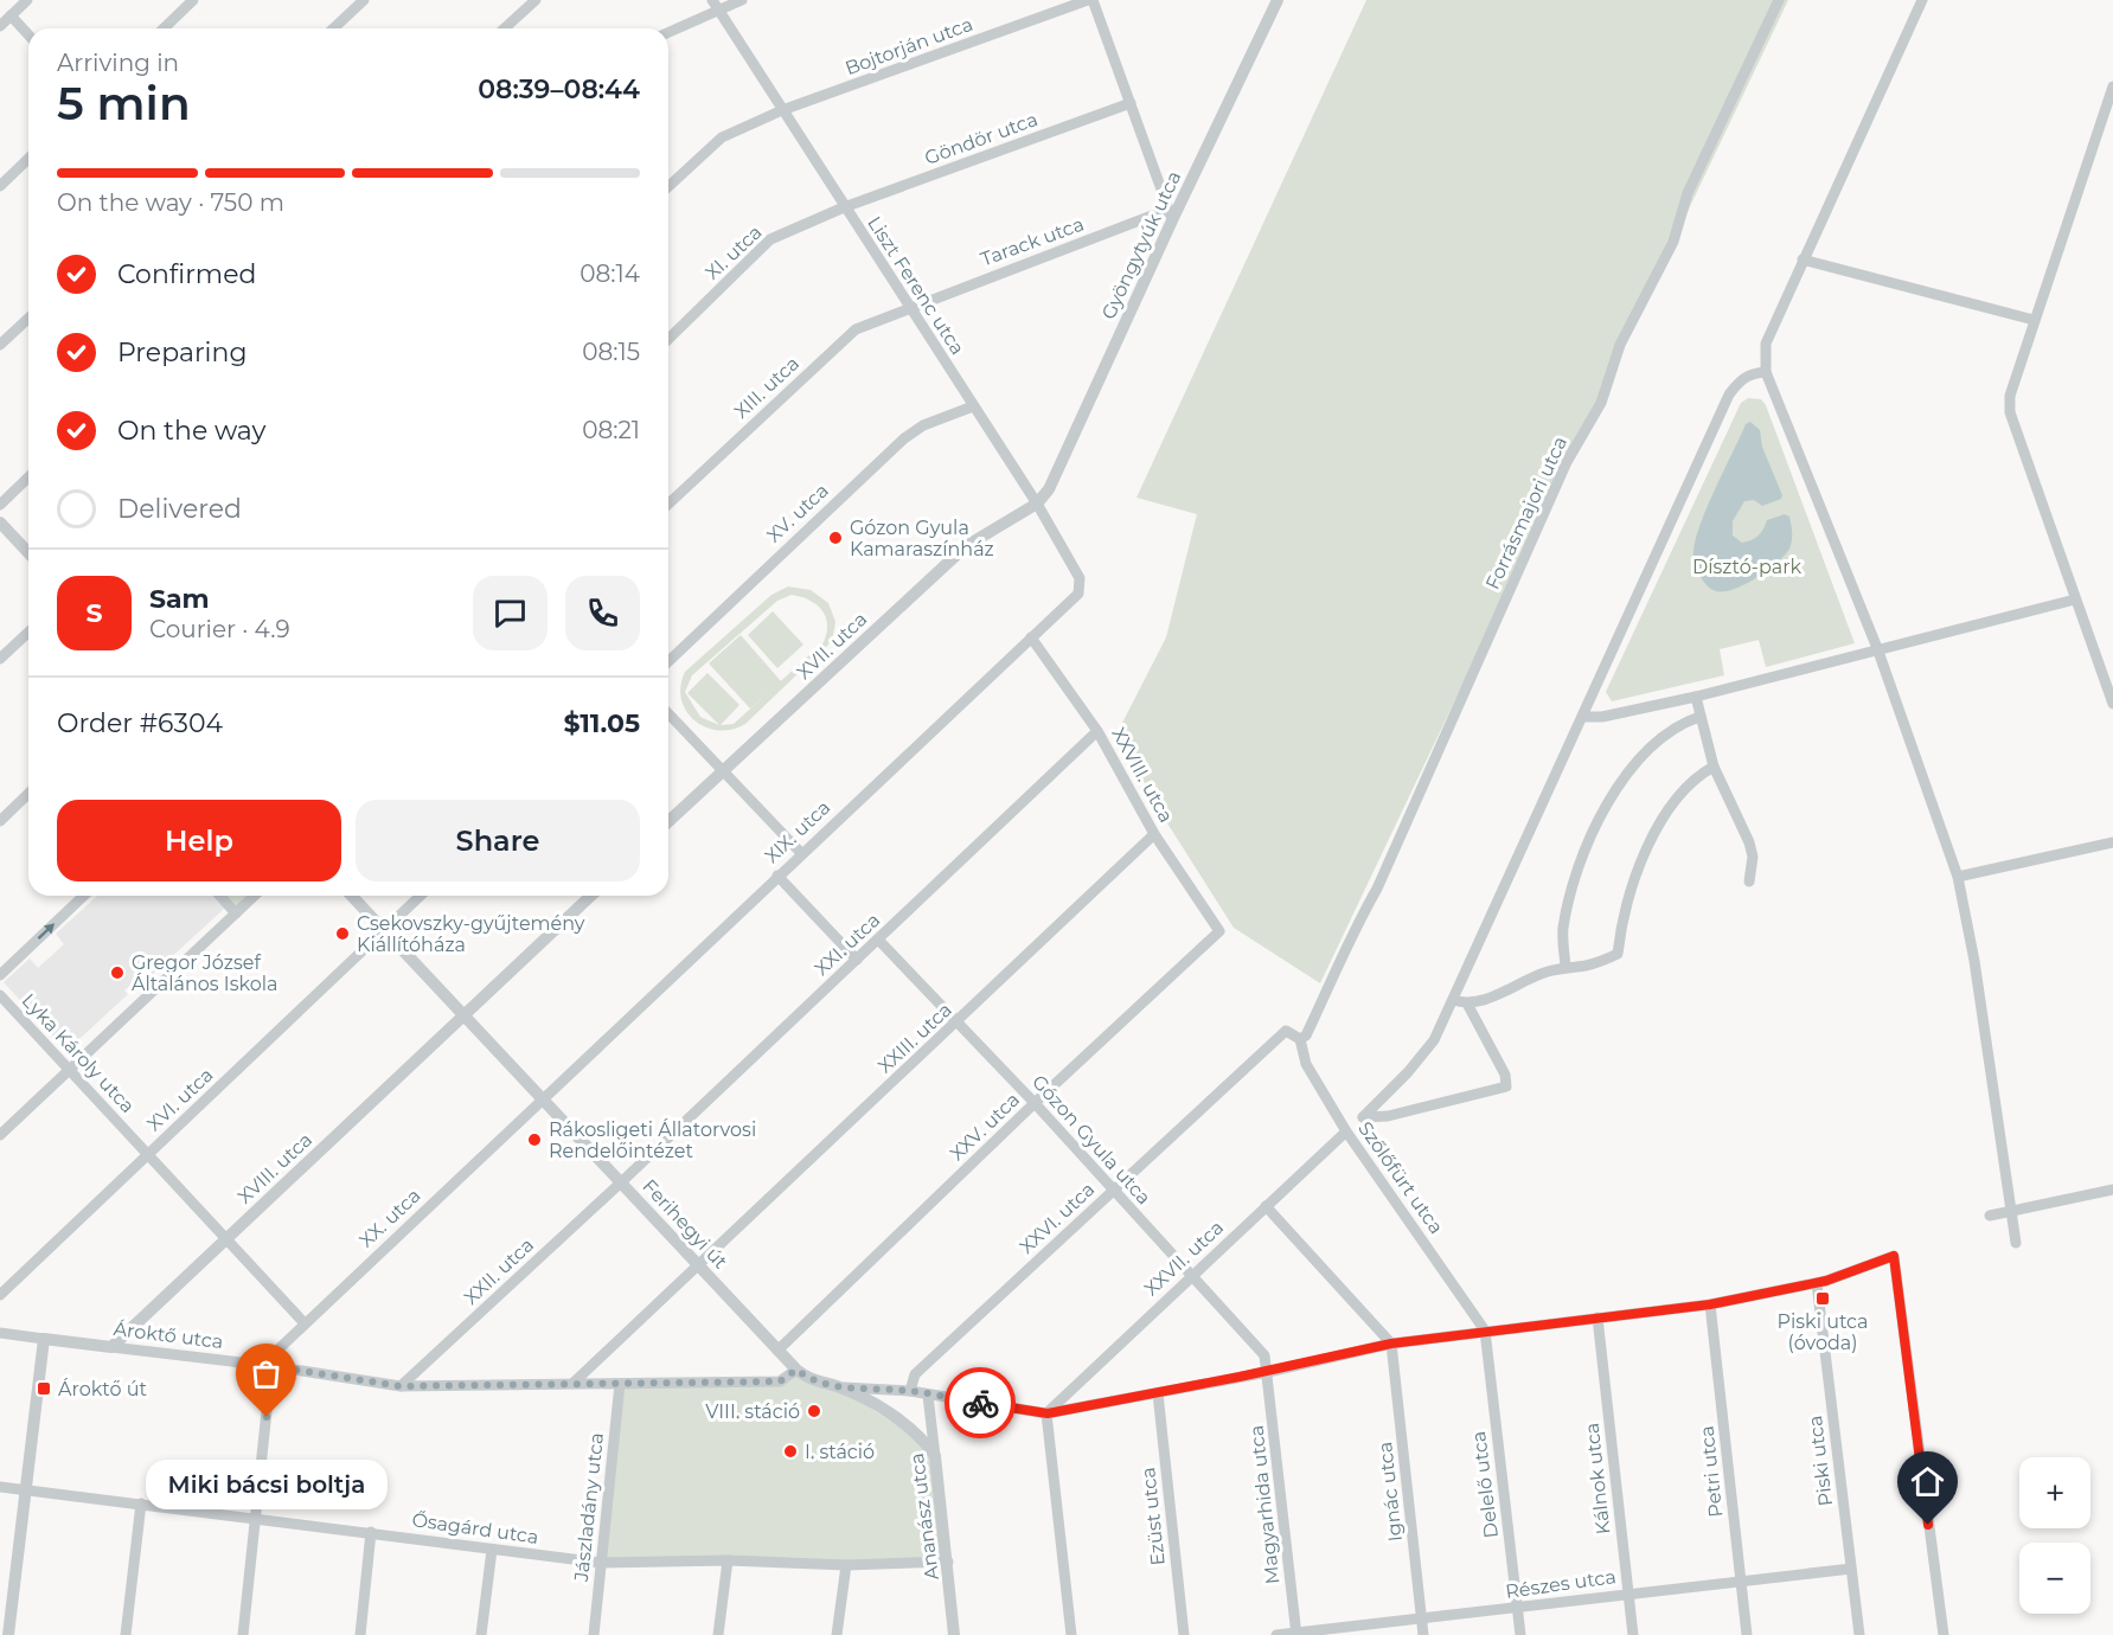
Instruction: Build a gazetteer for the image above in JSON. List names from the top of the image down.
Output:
{
  "streets": {
    "street": [
      "Bojtorján utca",
      "Göndör utca",
      "Tarack utca",
      "Gyöngytyúk utca",
      "XI. utca",
      "Liszt Ferenc utca",
      "XIII. utca",
      "XV. utca",
      "Forrásmajori utca",
      "XVII. utca",
      "XXVIII. utca",
      "XIX. utca",
      "XXI. utca",
      "XXIII. utca",
      "Lyka Károly utca",
      "XVI. utca",
      "XXV. utca",
      "Gózon Gyula utca",
      "XVIII. utca",
      "Szőlőfürt utca",
      "XX. utca",
      "XXVI. utca",
      "Ferihegyi út",
      "XXVII. utca",
      "XXII. utca",
      "Ároktő utca",
      "Piski utca",
      "Petri utca",
      "Kálnok utca",
      "Delelő utca",
      "Ignác utca",
      "Magyarhida utca",
      "Jászladány utca",
      "Ananász utca",
      "Ezüst utca",
      "Ősagárd utca",
      "Részes utca"
    ]
  },
  "crossings": [
    ["Bojtorján utca", "Liszt Ferenc utca"],
    ["Göndör utca", "XI. utca"],
    ["Göndör utca", "Liszt Ferenc utca"],
    ["Tarack utca", "Gyöngytyúk utca"],
    ["Tarack utca", "Liszt Ferenc utca"],
    ["Tarack utca", "XIII. utca"],
    ["Gyöngytyúk utca", "Liszt Ferenc utca"],
    ["Gyöngytyúk utca", "XVII. utca"],
    ["XI. utca", "Liszt Ferenc utca"],
    ["Liszt Ferenc utca", "XIII. utca"],
    ["Liszt Ferenc utca", "XV. utca"],
    ["Liszt Ferenc utca", "XVII. utca"],
    ["Liszt Ferenc utca", "XIX. utca"],
    ["Forrásmajori utca", "Szőlőfürt utca"],
    ["Forrásmajori utca", "XXVI. utca"],
    ["XXVIII. utca", "XIX. utca"],
    ["XXVIII. utca", "XXI. utca"],
    ["XXVIII. utca", "XXIII. utca"],
    ["XXVIII. utca", "XXV. utca"],
    ["XIX. utca", "XX. utca"],
    ["XIX. utca", "Ferihegyi út"],
    ["XXI. utca", "Gózon Gyula utca"],
    ["XXI. utca", "Ferihegyi út"],
    ["XXI. utca", "XXII. utca"],
    ["XXIII. utca", "Gózon Gyula utca"],
    ["XXIII. utca", "Ferihegyi út"],
    ["XXIII. utca", "Ároktő utca"],
    ["Lyka Károly utca", "XVI. utca"],
    ["Lyka Károly utca", "XVIII. utca"],
    ["Lyka Károly utca", "XX. utca"],
    ["XVI. utca", "Ferihegyi út"],
    ["XXV. utca", "Gózon Gyula utca"],
    ["XXV. utca", "Ferihegyi út"],
    ["Gózon Gyula utca", "XXVI. utca"],
    ["Gózon Gyula utca", "XXVII. utca"],
    ["Gózon Gyula utca", "Magyarhida utca"],
    ["XVIII. utca", "Ferihegyi út"],
    ["XVIII. utca", "Ároktő utca"],
    ["Szőlőfürt utca", "XXVI. utca"],
    ["Szőlőfürt utca", "XXVII. utca"],
    ["Szőlőfürt utca", "Delelő utca"],
    ["XX. utca", "Ferihegyi út"],
    ["XX. utca", "Ároktő utca"],
    ["Ferihegyi út", "XXII. utca"],
    ["Ferihegyi út", "Ároktő utca"],
    ["Ferihegyi út", "Ananász utca"],
    ["XXII. utca", "Ároktő utca"],
    ["Ároktő utca", "Jászladány utca"],
    ["Piski utca", "Részes utca"],
    ["Petri utca", "Részes utca"],
    ["Kálnok utca", "Részes utca"],
    ["Delelő utca", "Részes utca"],
    ["Ignác utca", "Részes utca"],
    ["Magyarhida utca", "Részes utca"],
    ["Jászladány utca", "Ősagárd utca"],
    ["Ananász utca", "Ősagárd utca"]
  ],
  "parks": ["Dísztó-park"],
  "places": {
    "other": [
      "Gózon Gyula Kamaraszínház",
      "Csekovszky-gyűjtemény Kiállítóháza",
      "Gregor József Általános Iskola",
      "Rákosligeti Állatorvosi Rendelőintézet",
      "VIII. stáció",
      "Miki bácsi boltja",
      "I. stáció"
    ],
    "transit": ["Piski utca (óvoda)", "Ároktő út"]
  },
  "page": {
    "heading": ["5 min", "Arriving in", "08:39–08:44"],
    "panel": [
      "Sam",
      "Courier · 4.9",
      "Order #6304",
      "$11.05"
    ],
    "bar": "On the way · 750 m",
    "list": [
      ["Confirmed", "08:14"],
      ["Preparing", "08:15"],
      ["On the way", "08:21"],
      "Delivered"
    ],
    "round": "S",
    "buttons": ["Help", "Share"],
    "map_buttons": ["+", "−"],
    "bubble": "Miki bácsi boltja"
  }
}
